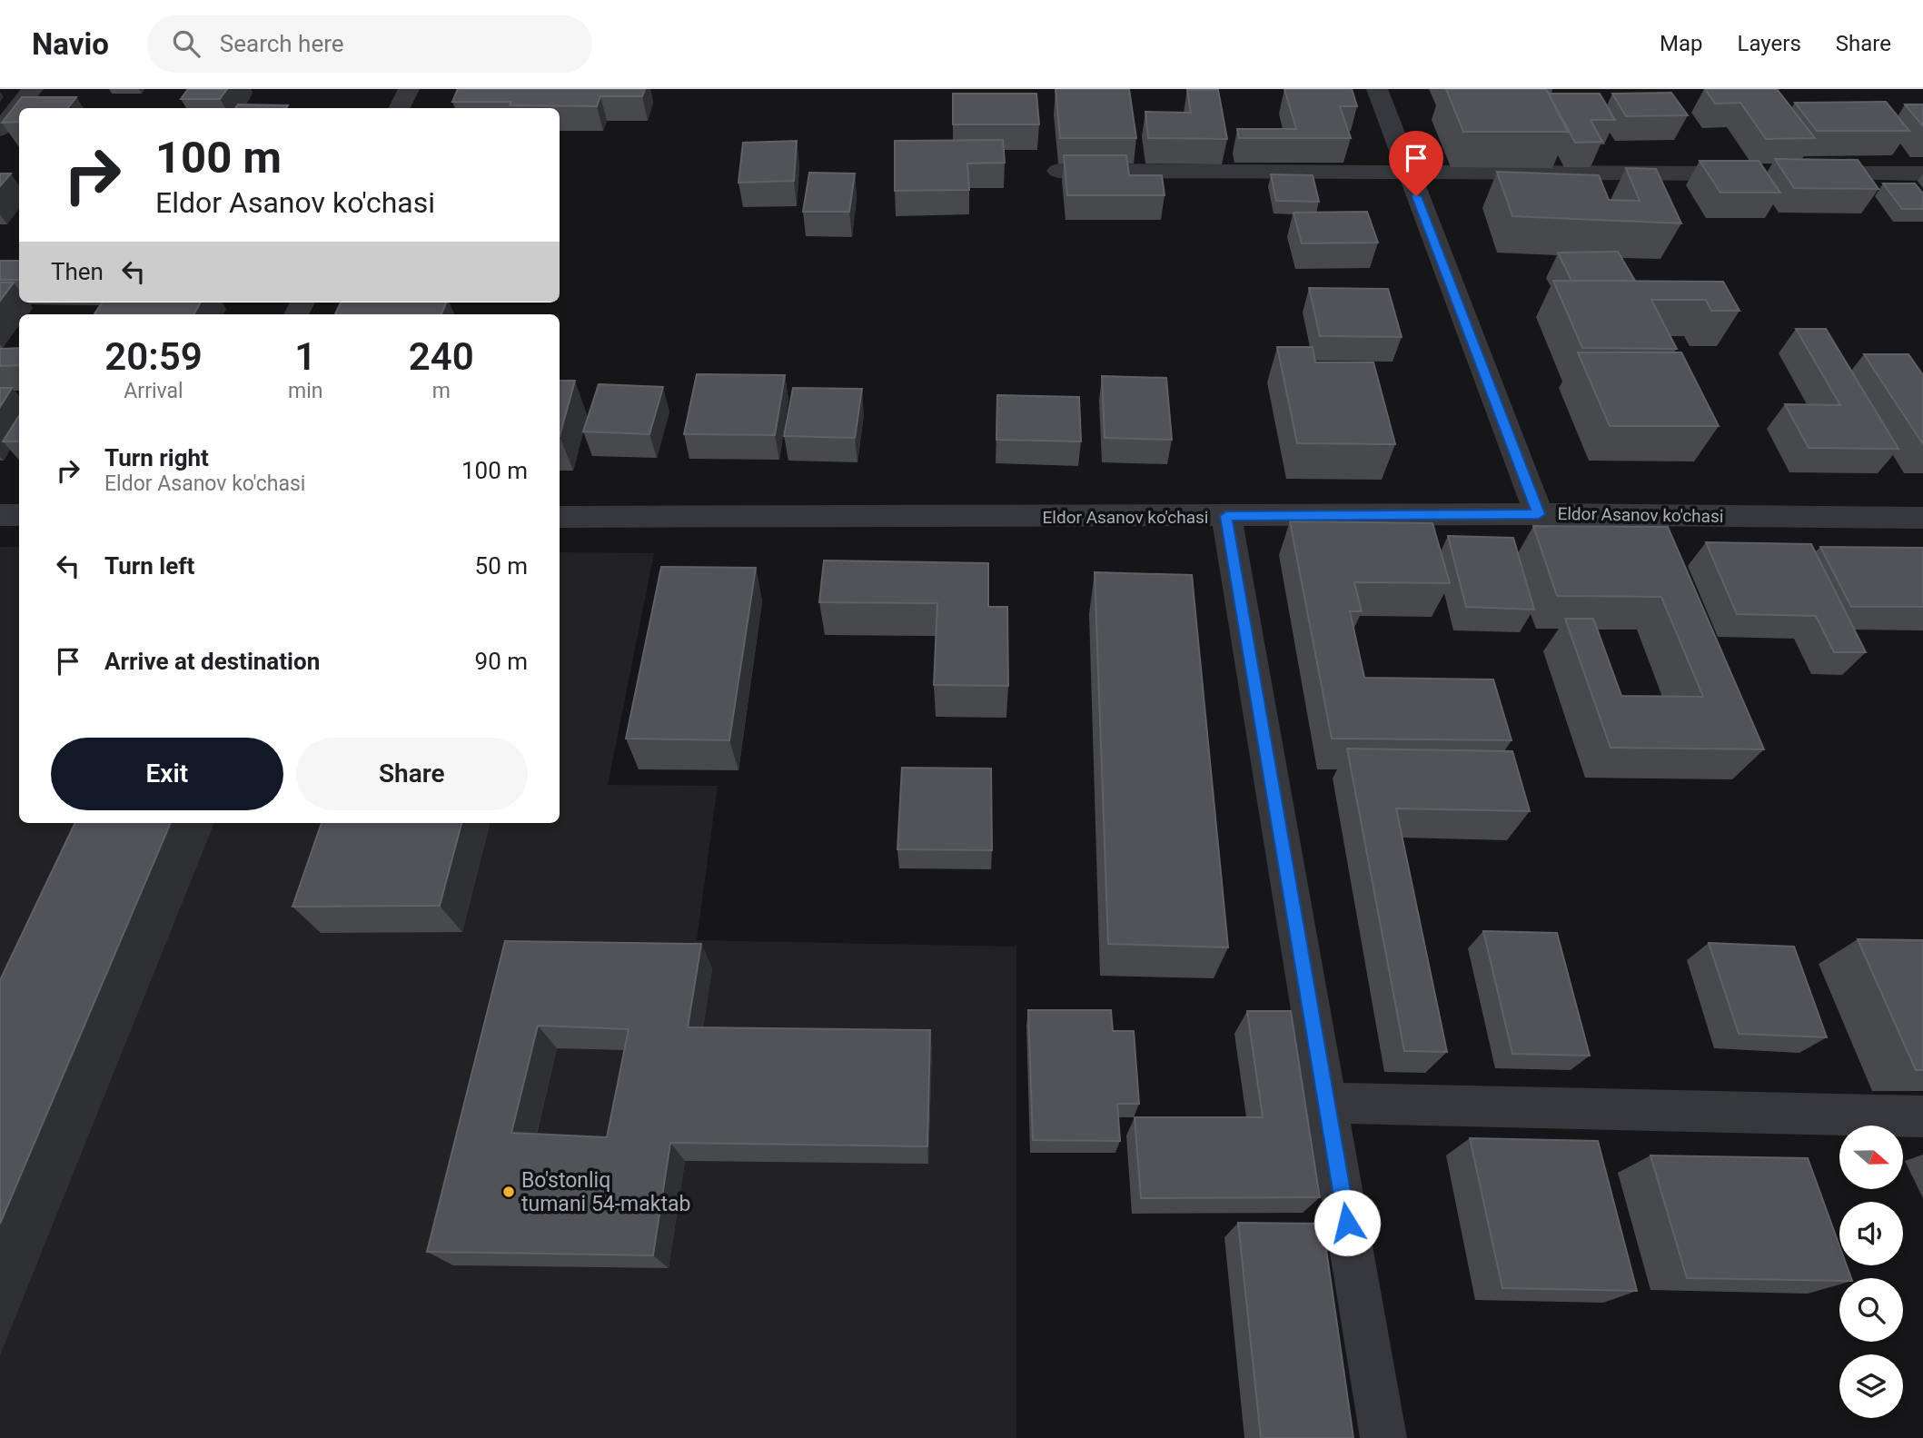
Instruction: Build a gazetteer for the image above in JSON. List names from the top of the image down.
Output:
{
  "streets": {
    "street": ["Eldor Asanov ko'chasi"]
  },
  "places": ["Bo'stonliq tumani 54-maktab"],
  "north": "right",
  "page": {
    "header": "Navio",
    "search": "Search here",
    "nav": ["Map", "Layers", "Share"],
    "turn": ["100 m", "Eldor Asanov ko'chasi"],
    "then": "Then",
    "eta": [
      "20:59",
      "Arrival",
      "1",
      "min",
      "240",
      "m"
    ],
    "list": [
      {
        "name": "Turn right",
        "note": "Eldor Asanov ko'chasi",
        "value": "100 m"
      },
      {
        "name": "Turn left",
        "value": "50 m"
      },
      {
        "name": "Arrive at destination",
        "value": "90 m"
      }
    ],
    "buttons": ["Exit", "Share"]
  }
}
